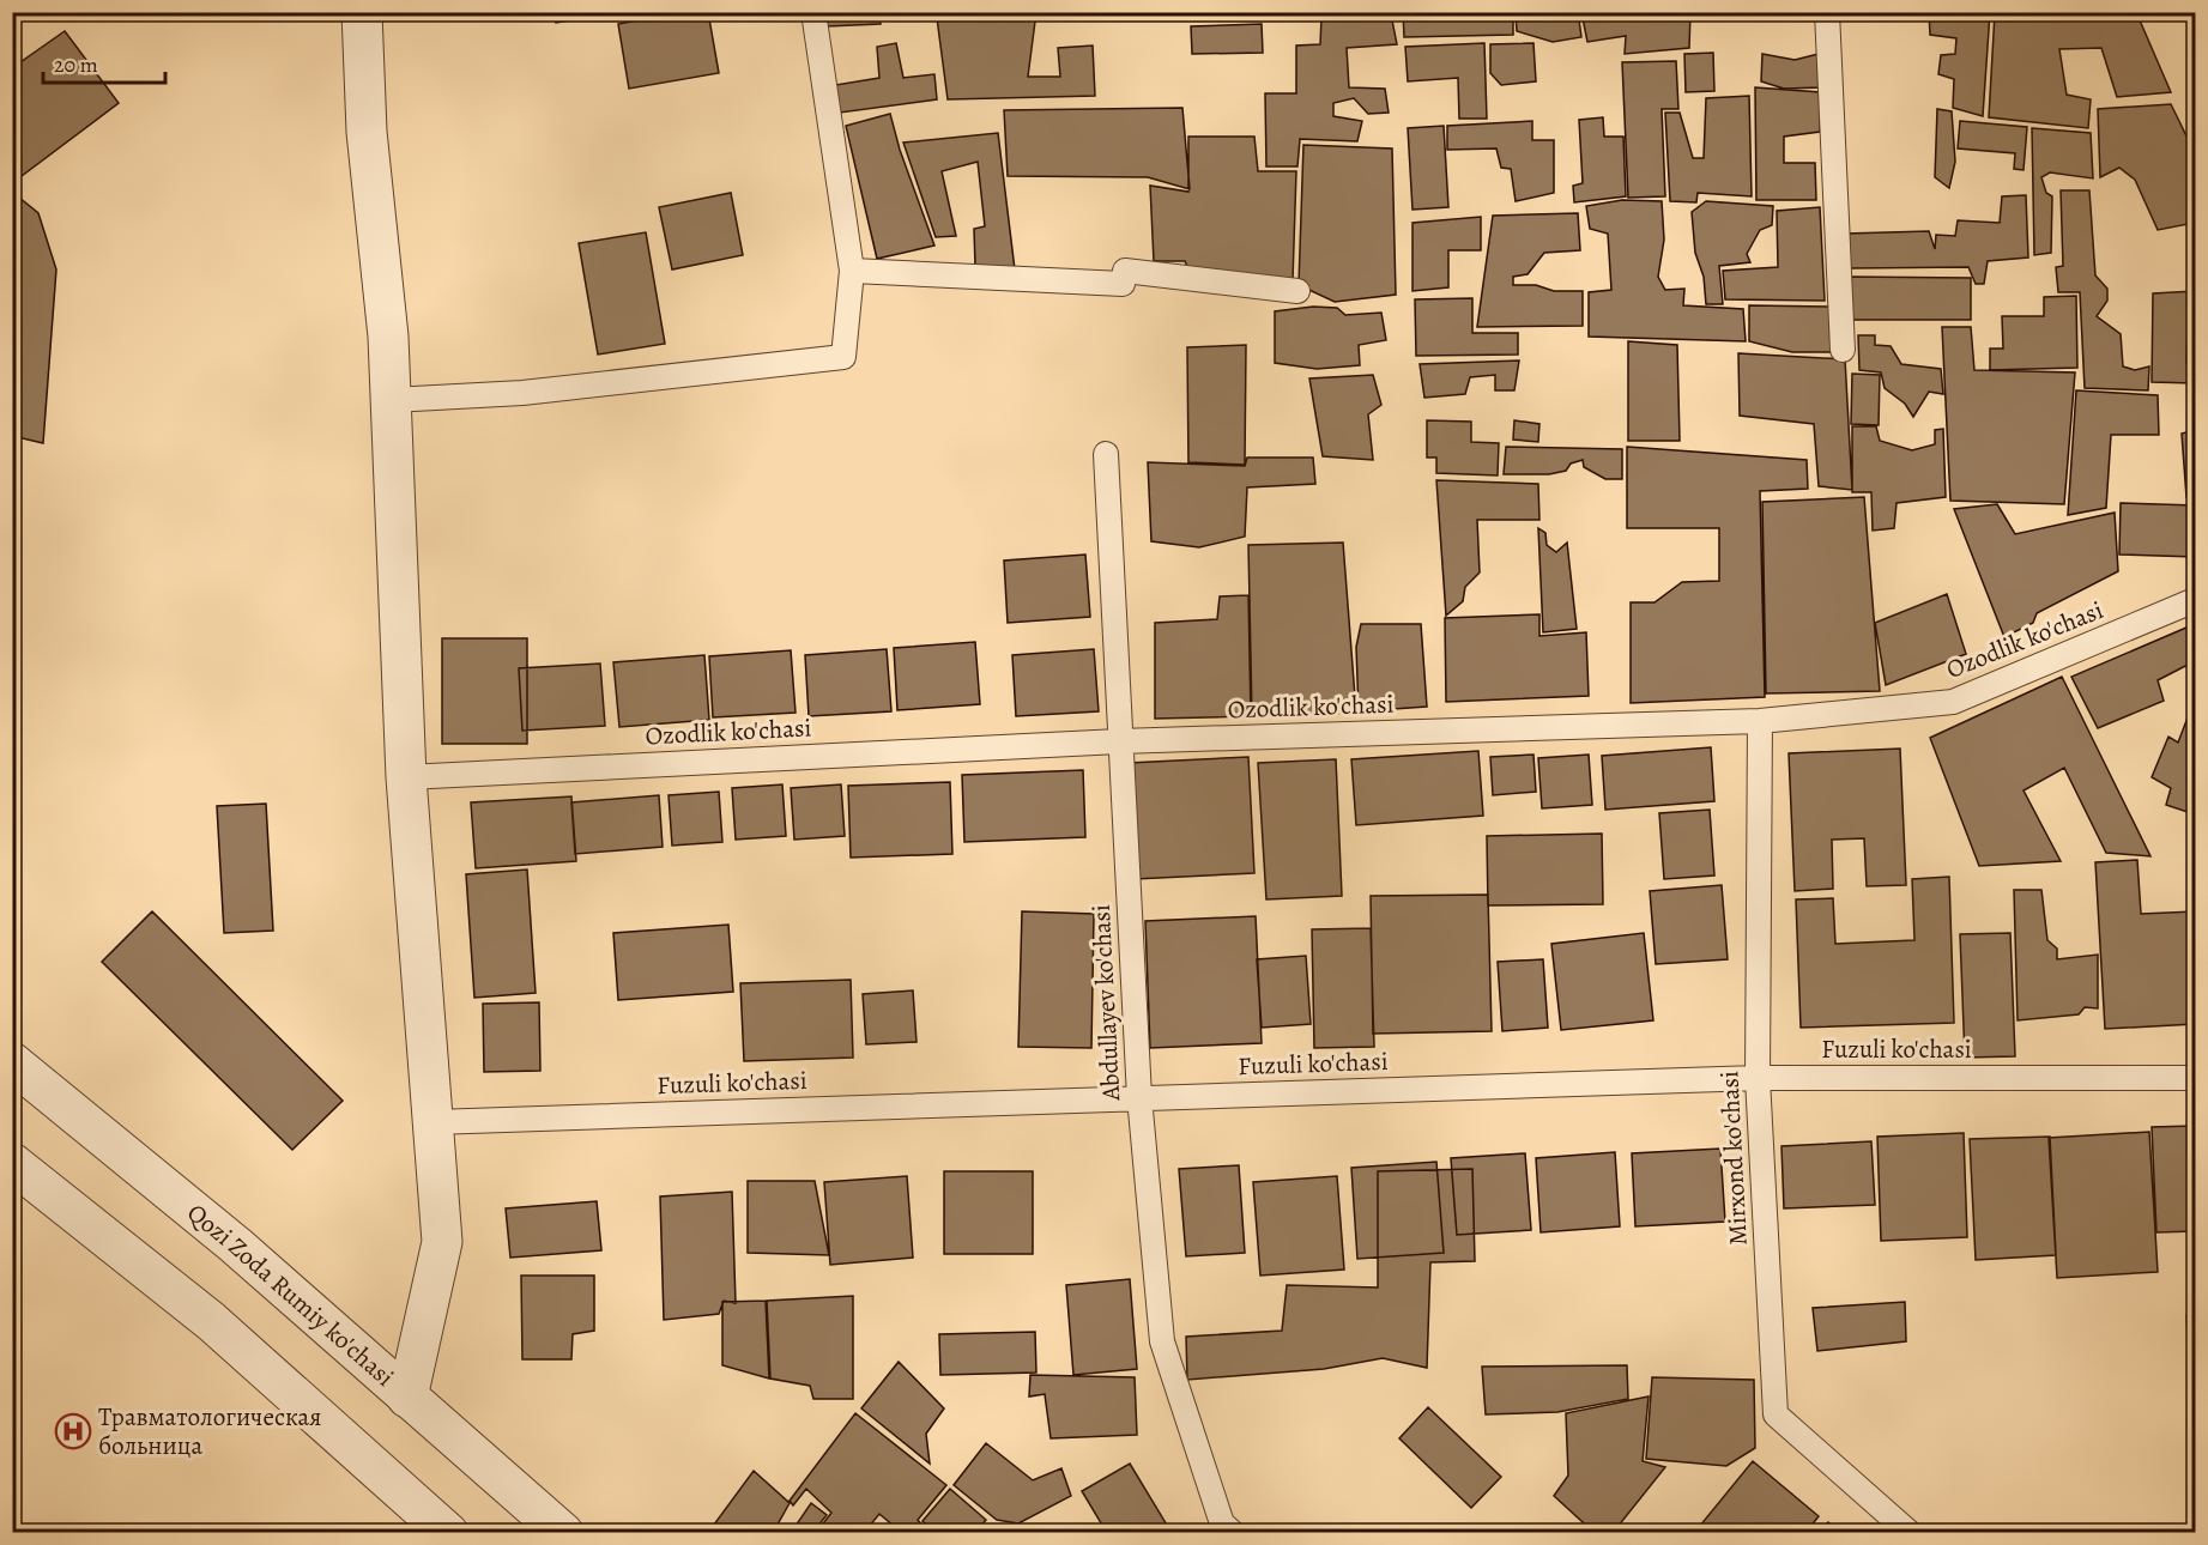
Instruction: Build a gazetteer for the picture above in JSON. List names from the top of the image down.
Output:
{
  "streets": {
    "street": ["Qozi Zoda Rumiy ko'chasi"],
    "lane": [
      "Ozodlik ko'chasi",
      "Abdullayev ko'chasi",
      "Fuzuli ko'chasi",
      "Mirxond ko'chasi"
    ]
  },
  "crossings": [
    ["Ozodlik ko'chasi", "Abdullayev ko'chasi"],
    ["Ozodlik ko'chasi", "Mirxond ko'chasi"],
    ["Abdullayev ko'chasi", "Fuzuli ko'chasi"],
    ["Fuzuli ko'chasi", "Mirxond ko'chasi"]
  ],
  "places": {
    "hospital": ["Травматологическая больница"]
  },
  "scale_bar": "20 m"
}
